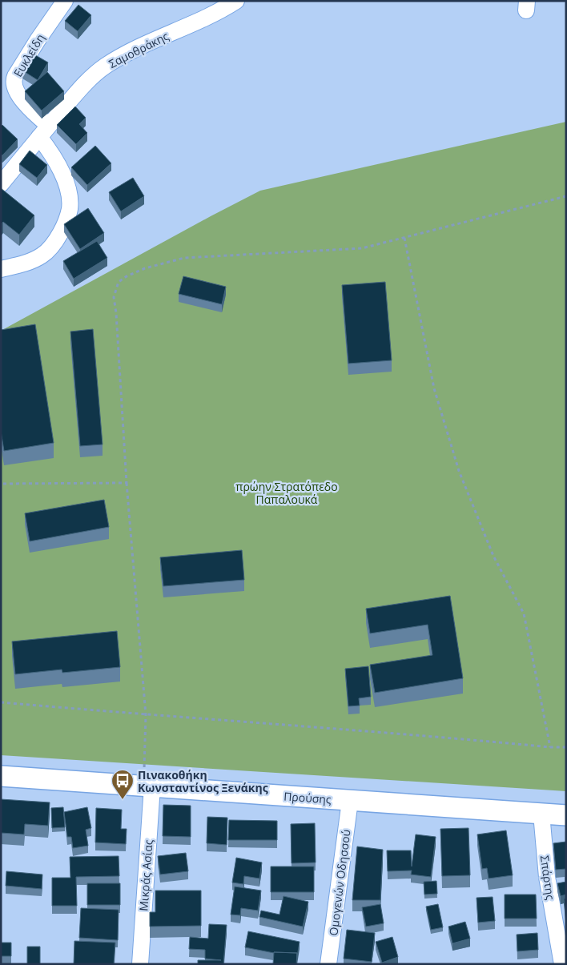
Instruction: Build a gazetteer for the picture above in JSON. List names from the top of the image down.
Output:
{
  "streets": {
    "main road": ["Προύσης"],
    "street": [
      "Σαμοθράκης",
      "Ευκλείδη",
      "Μικράς Ασίας",
      "Σπάρτης",
      "Ομογενών Οδησσού"
    ]
  },
  "crossings": [
    ["Σαμοθράκης", "Ευκλείδη"],
    ["Προύσης", "Μικράς Ασίας"],
    ["Προύσης", "Σπάρτης"],
    ["Προύσης", "Ομογενών Οδησσού"]
  ],
  "parks": ["πρώην Στρατόπεδο Παπαλουκά"],
  "places": {
    "bus stop": ["Πινακοθήκη Κωνσταντίνος Ξενάκης"]
  }
}
